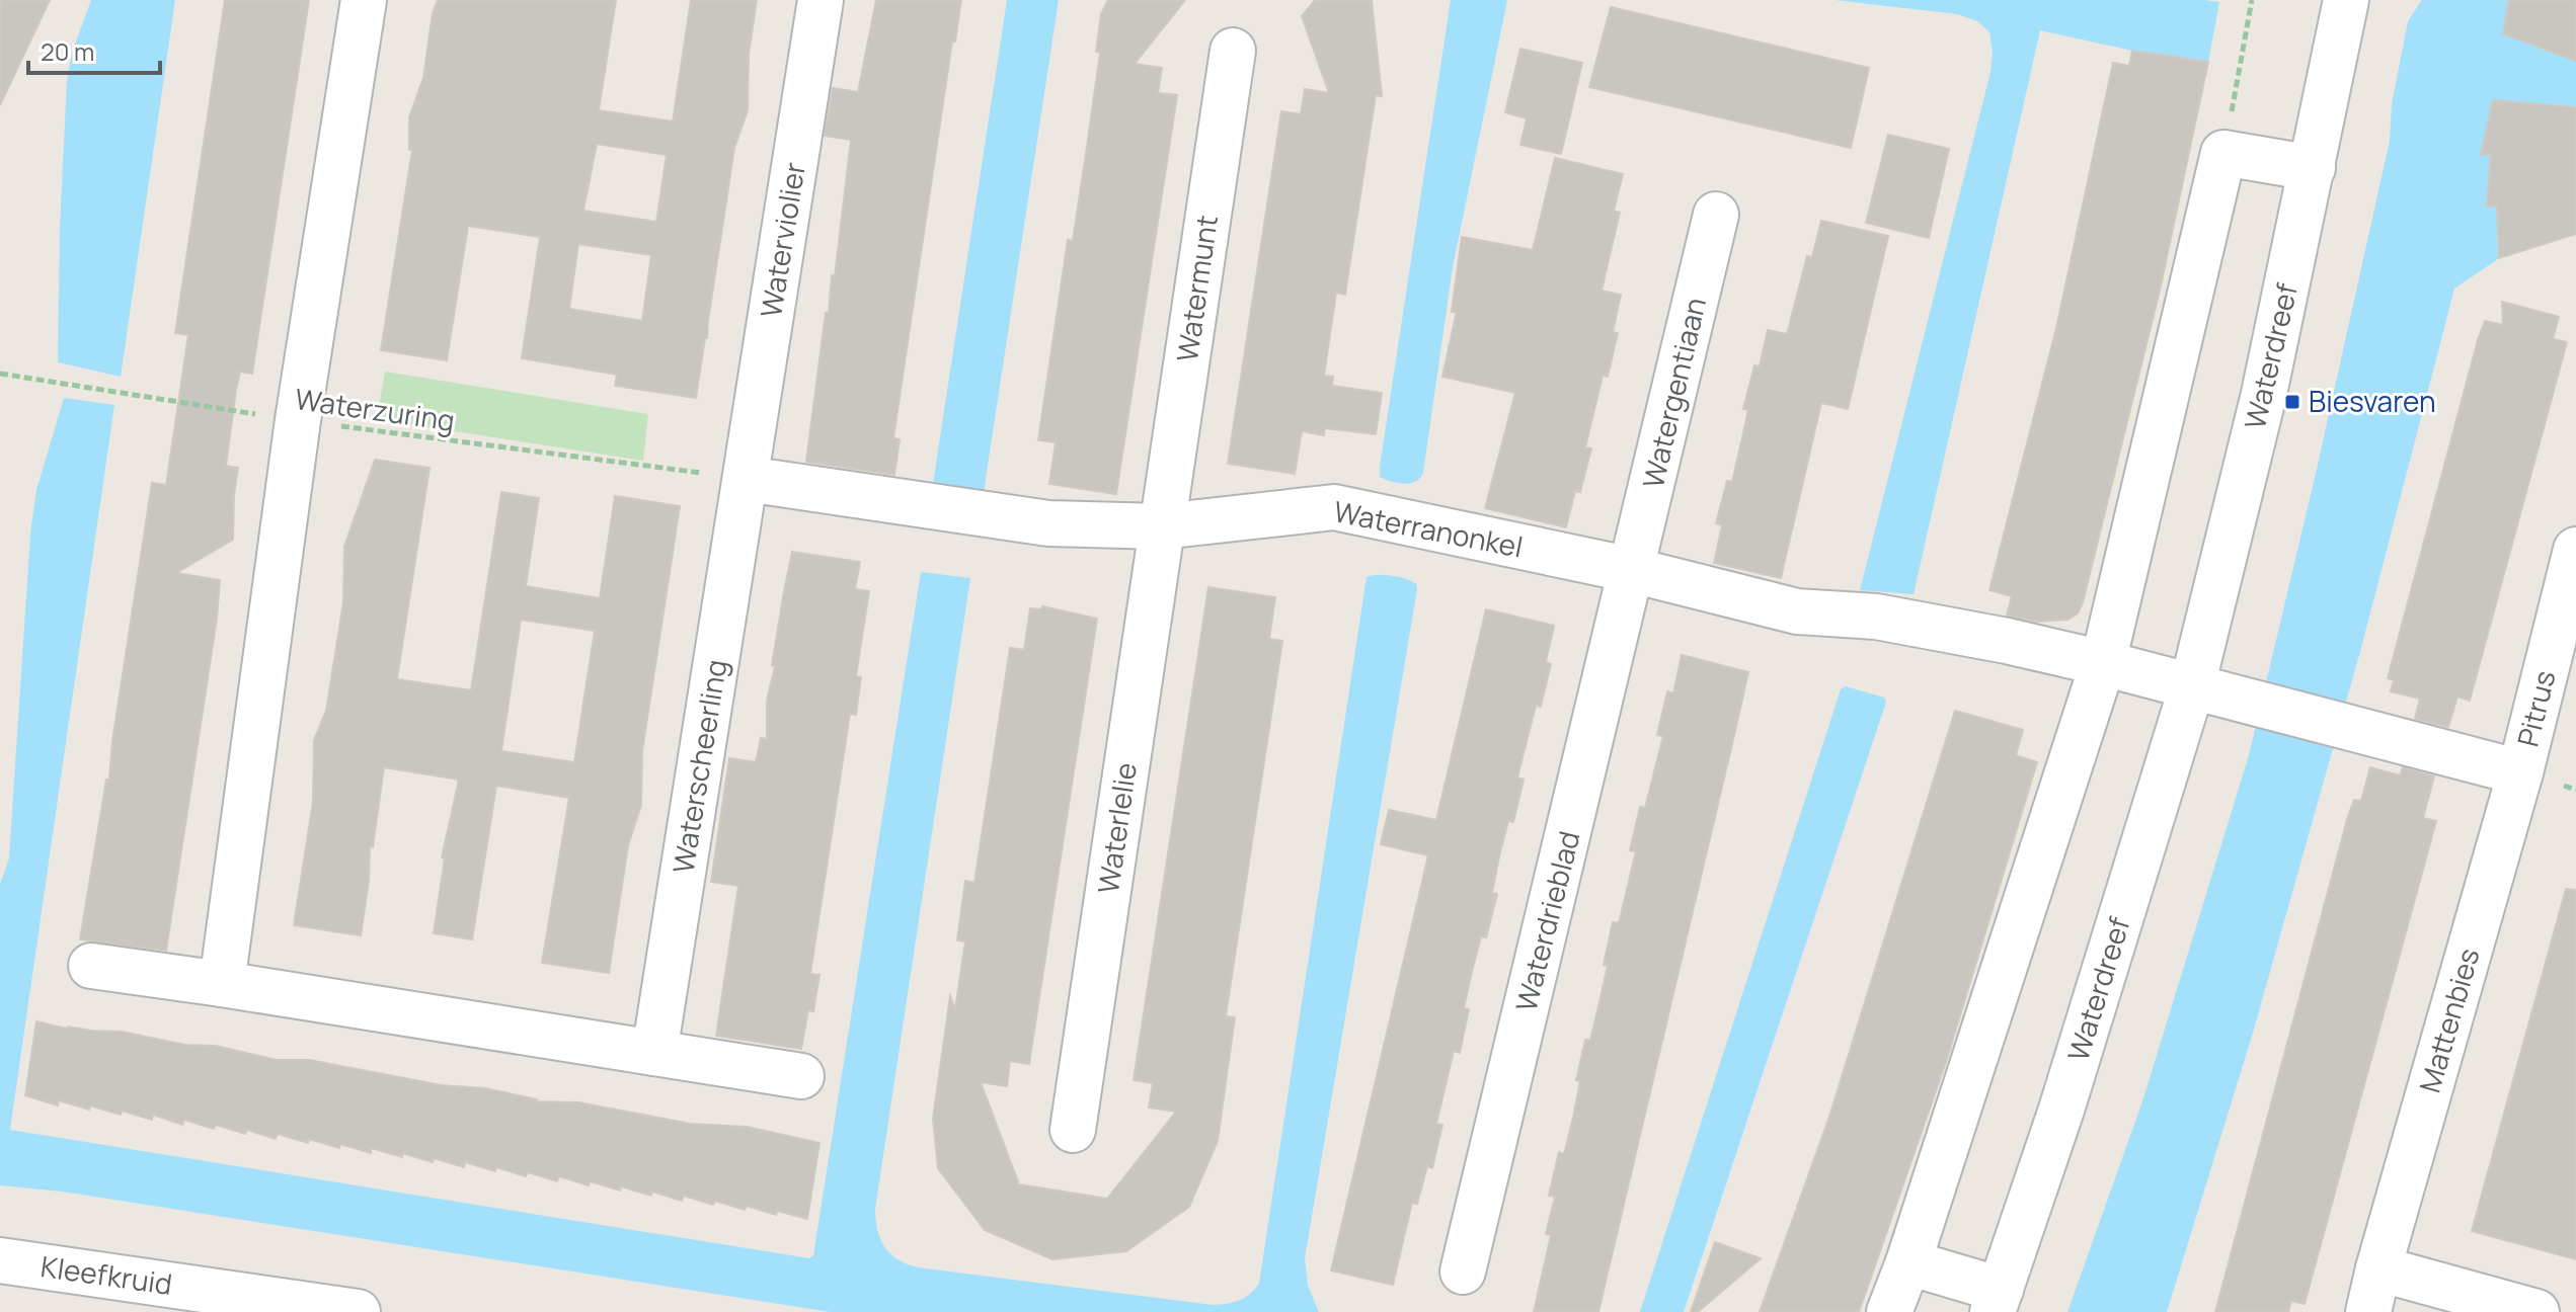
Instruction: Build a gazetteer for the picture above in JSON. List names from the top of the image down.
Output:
{
  "streets": {
    "street": [
      "Waterviolier",
      "Watermunt",
      "Waterdreef",
      "Watergentiaan",
      "Waterranonkel",
      "Pitrus",
      "Waterscheerling",
      "Waterlelie",
      "Waterdrieblad",
      "Mattenbies",
      "Kleefkruid"
    ],
    "path": ["Waterzuring"]
  },
  "crossings": [
    ["Waterviolier", "Waterzuring"],
    ["Waterviolier", "Waterranonkel"],
    ["Waterviolier", "Waterscheerling"],
    ["Watermunt", "Waterranonkel"],
    ["Watermunt", "Waterlelie"],
    ["Watergentiaan", "Waterranonkel"],
    ["Watergentiaan", "Waterdrieblad"],
    ["Waterzuring", "Waterranonkel"],
    ["Waterzuring", "Waterscheerling"],
    ["Waterranonkel", "Waterscheerling"],
    ["Waterranonkel", "Waterlelie"],
    ["Waterranonkel", "Waterdrieblad"],
    ["Pitrus", "Mattenbies"]
  ],
  "places": {
    "transit": ["Biesvaren"]
  },
  "scale_bar": "20 m"
}
